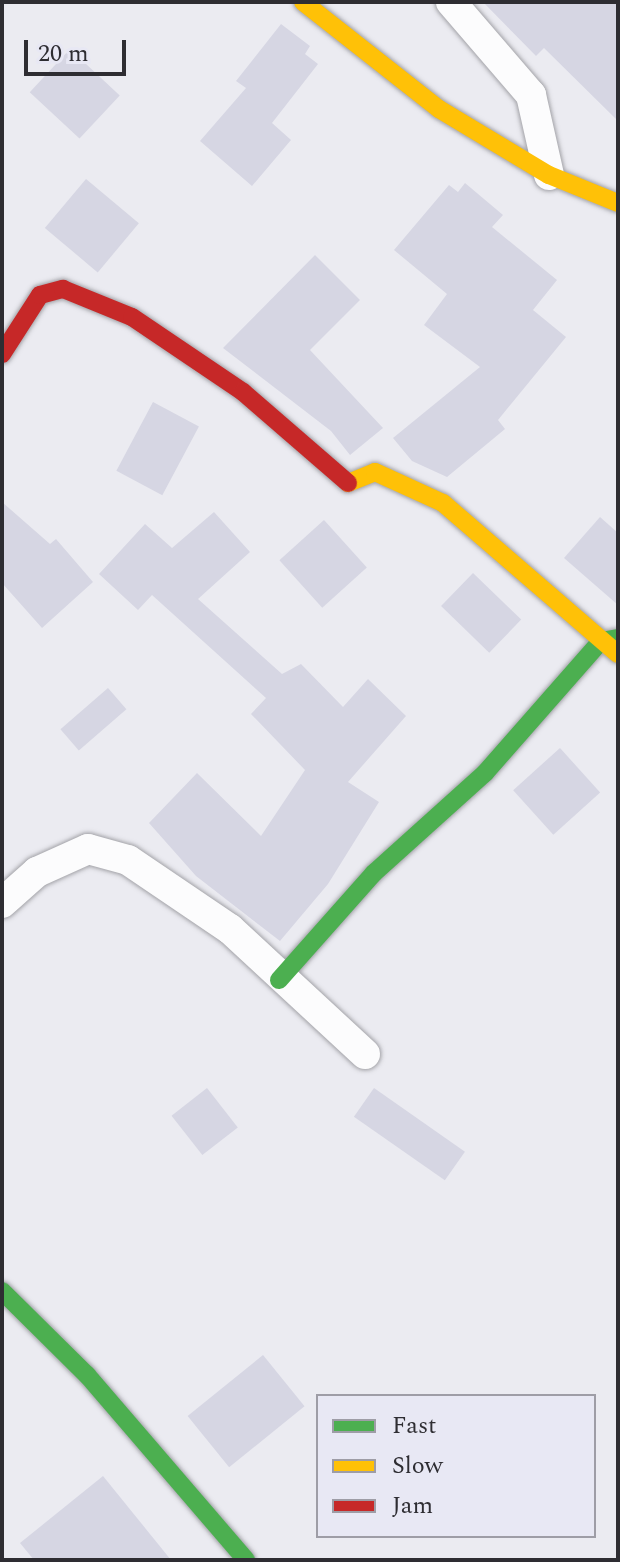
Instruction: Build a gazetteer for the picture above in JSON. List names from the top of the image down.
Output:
{
  "legend": ["Fast", "Slow", "Jam"],
  "scale_bar": "20 m"
}
